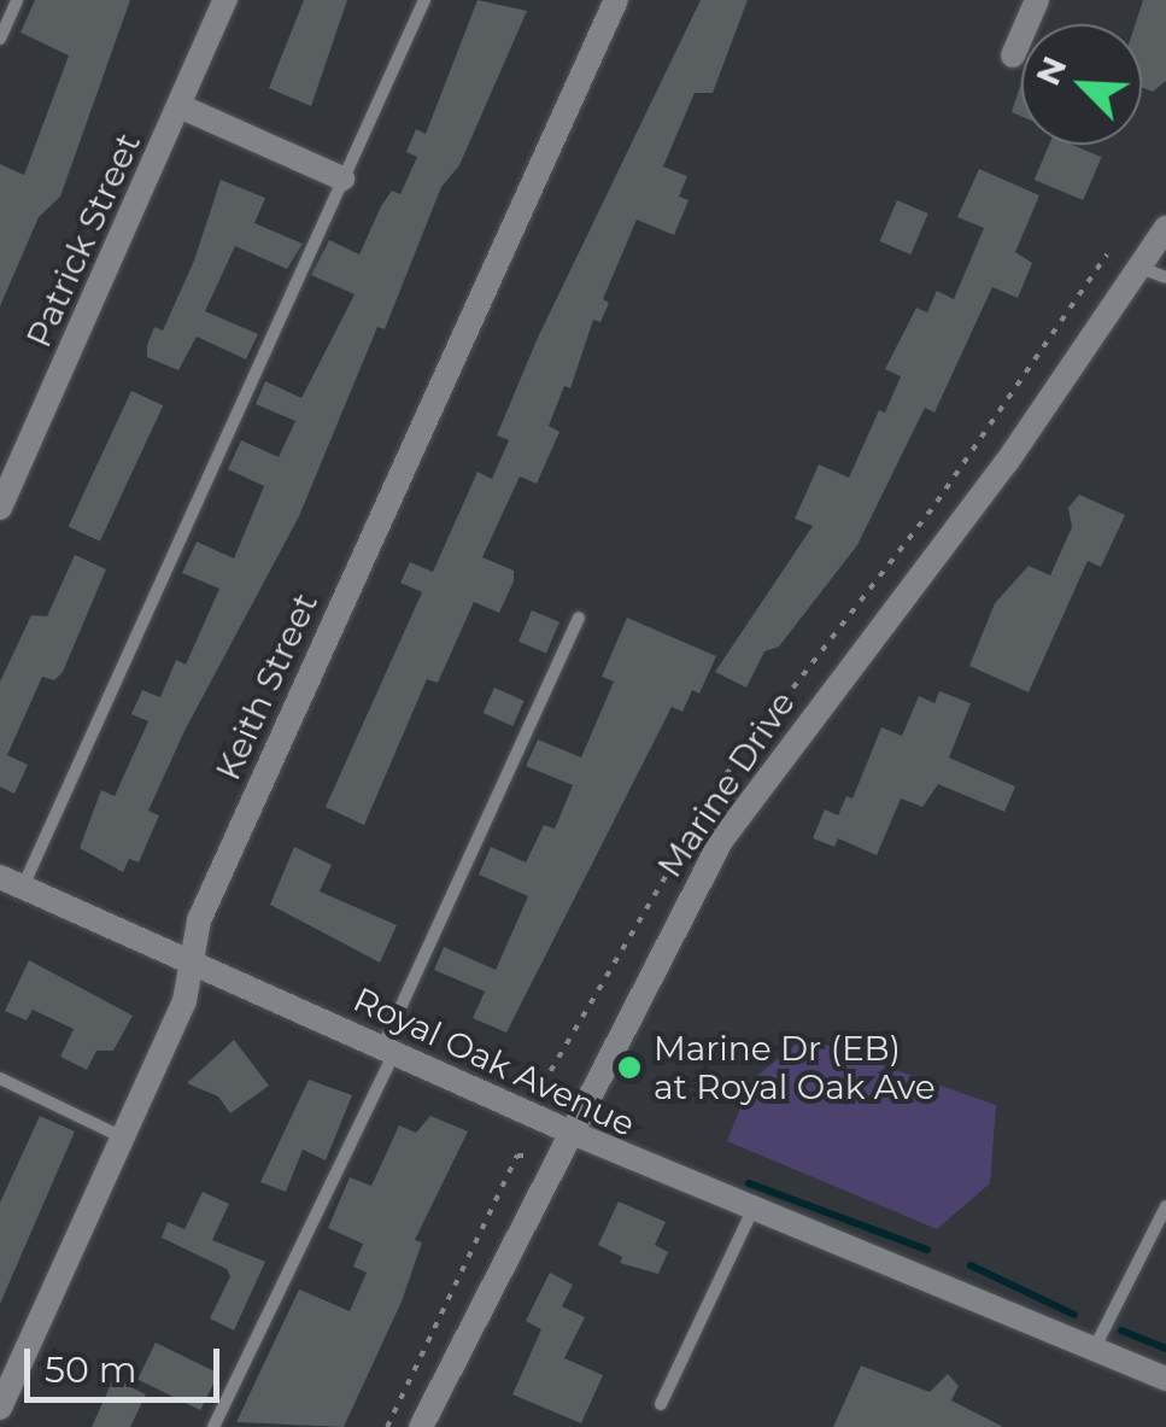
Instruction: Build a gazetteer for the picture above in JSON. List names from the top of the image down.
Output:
{
  "streets": {
    "street": [
      "Patrick Street",
      "Keith Street",
      "Marine Drive",
      "Royal Oak Avenue"
    ]
  },
  "crossings": [
    ["Keith Street", "Royal Oak Avenue"],
    ["Marine Drive", "Royal Oak Avenue"]
  ],
  "places": ["Marine Dr (EB) at Royal Oak Ave"],
  "scale_bar": "50 m",
  "north": "top left"
}
